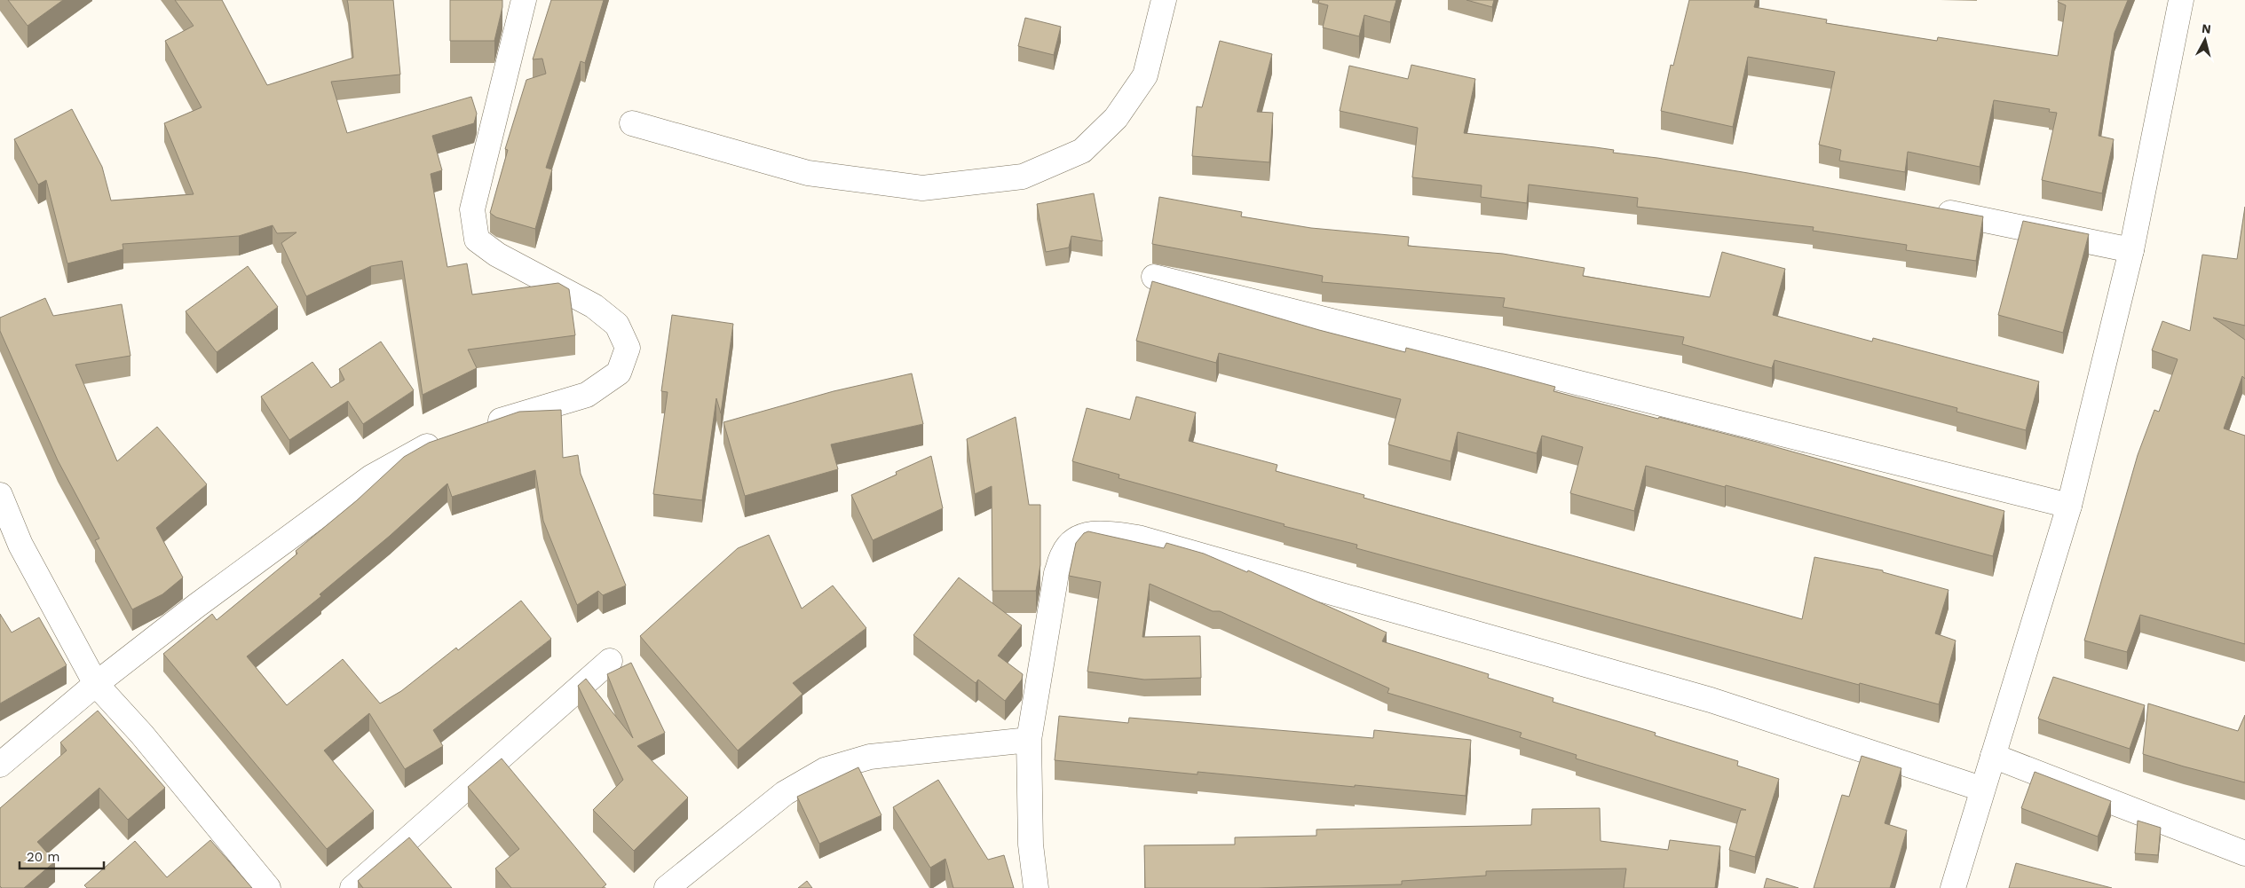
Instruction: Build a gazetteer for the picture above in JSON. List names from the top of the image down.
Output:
{
  "scale_bar": "20 m",
  "north": "top"
}
